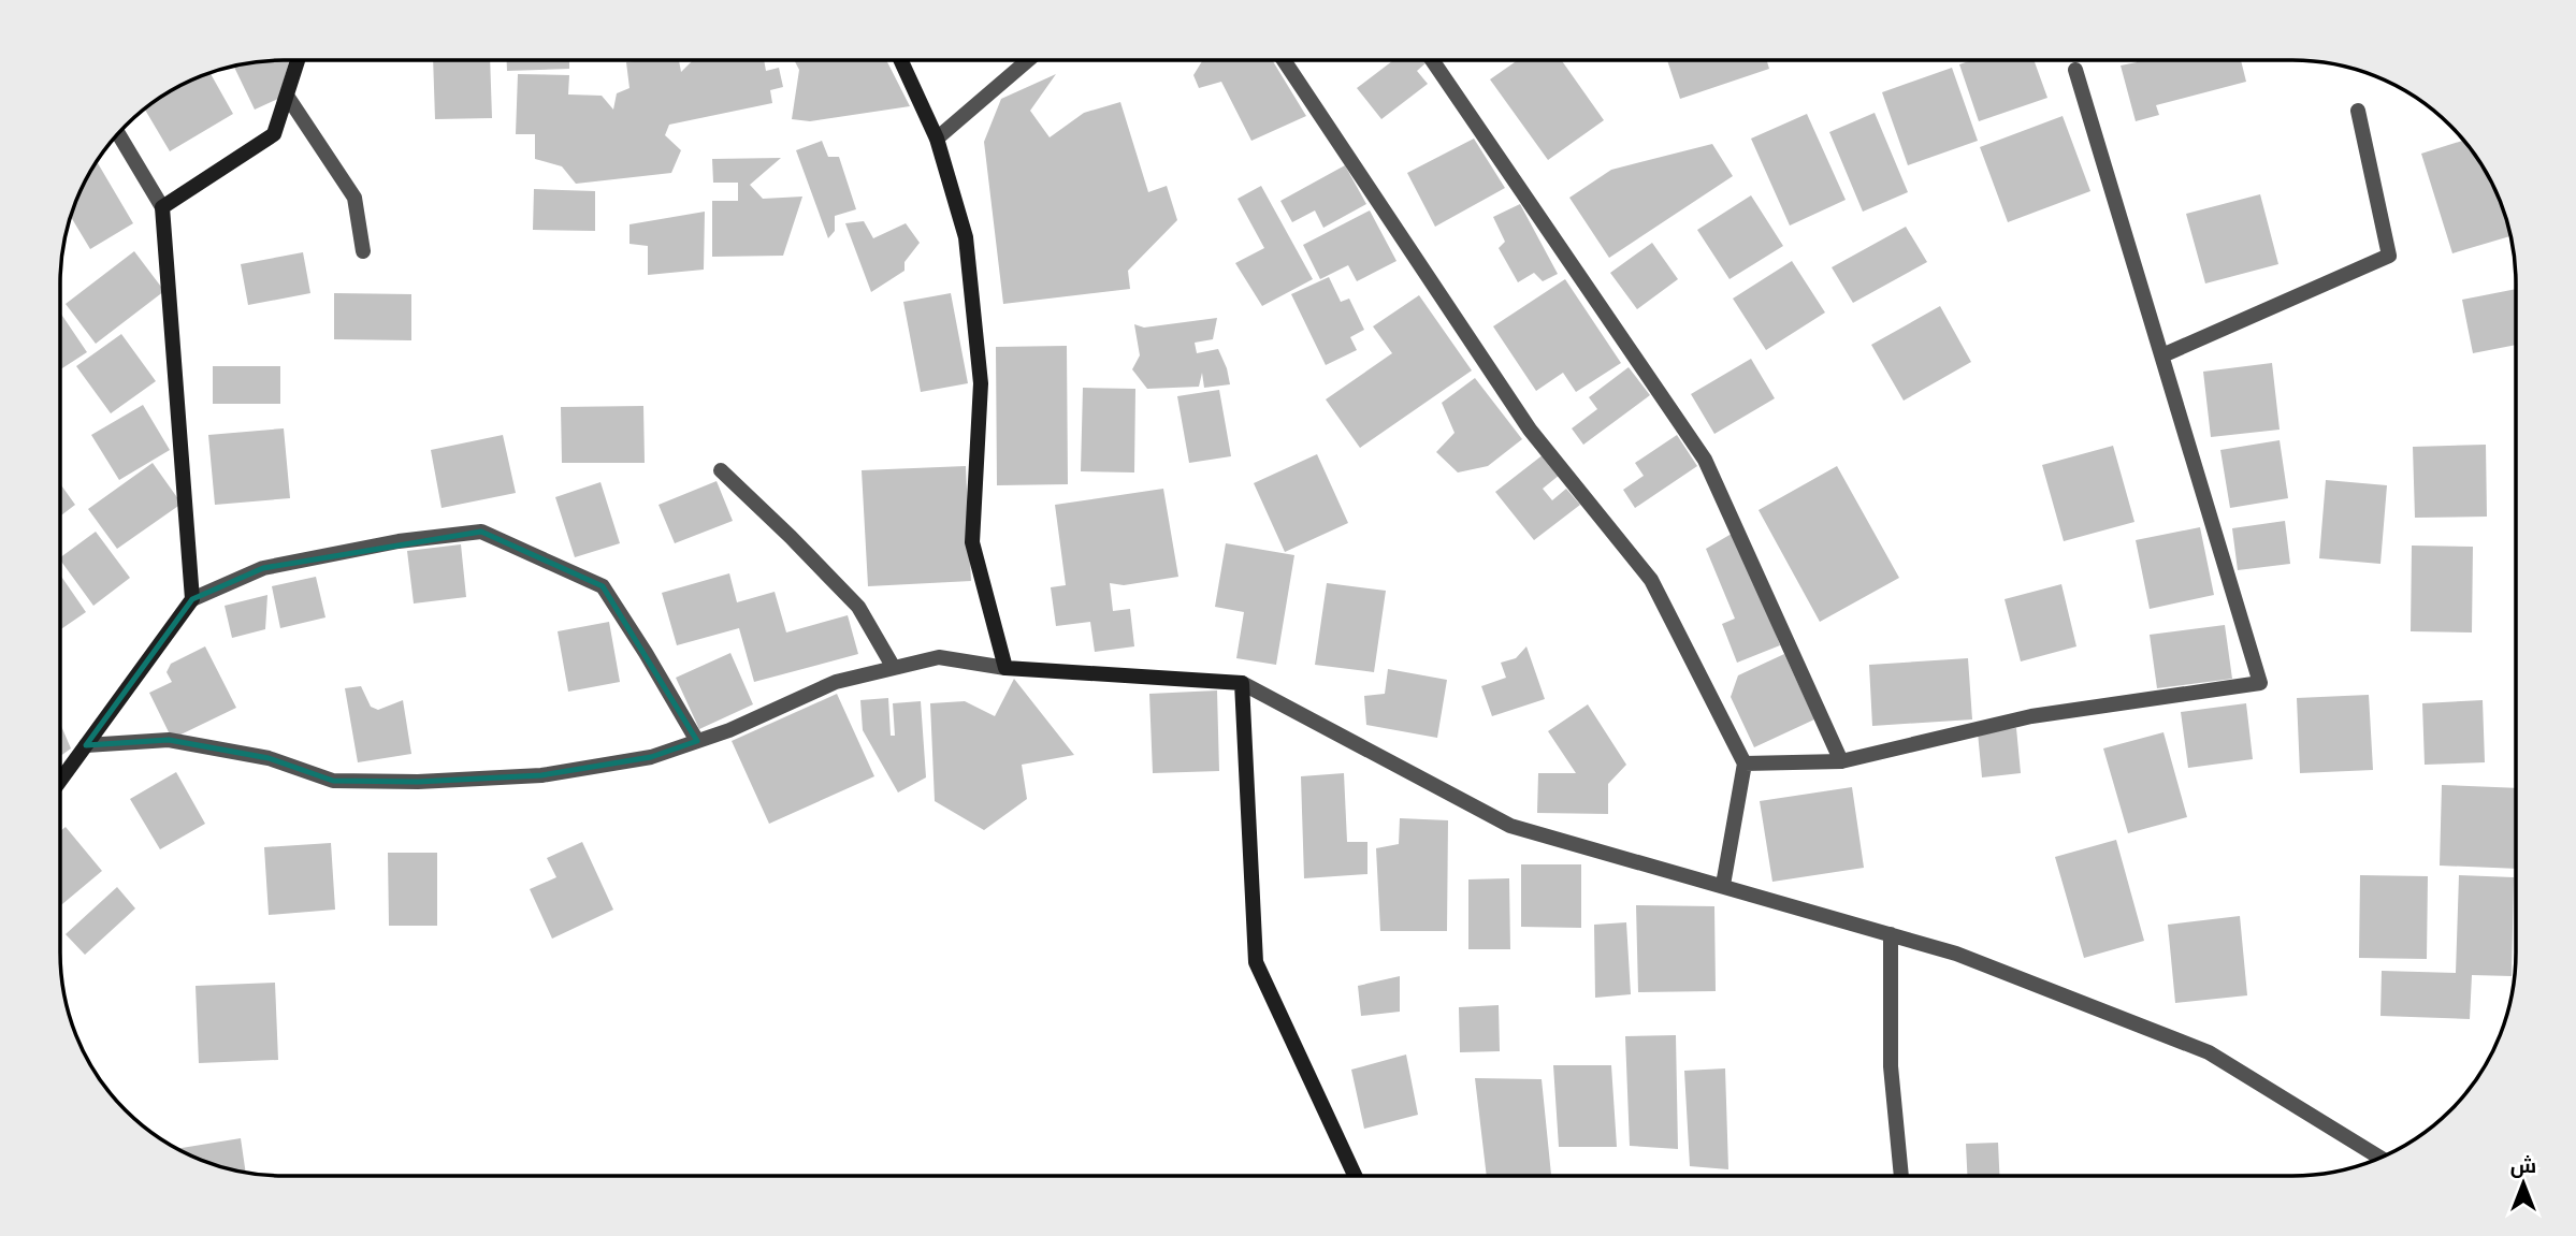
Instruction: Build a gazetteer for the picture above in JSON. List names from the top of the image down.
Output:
{
  "north": "top"
}
